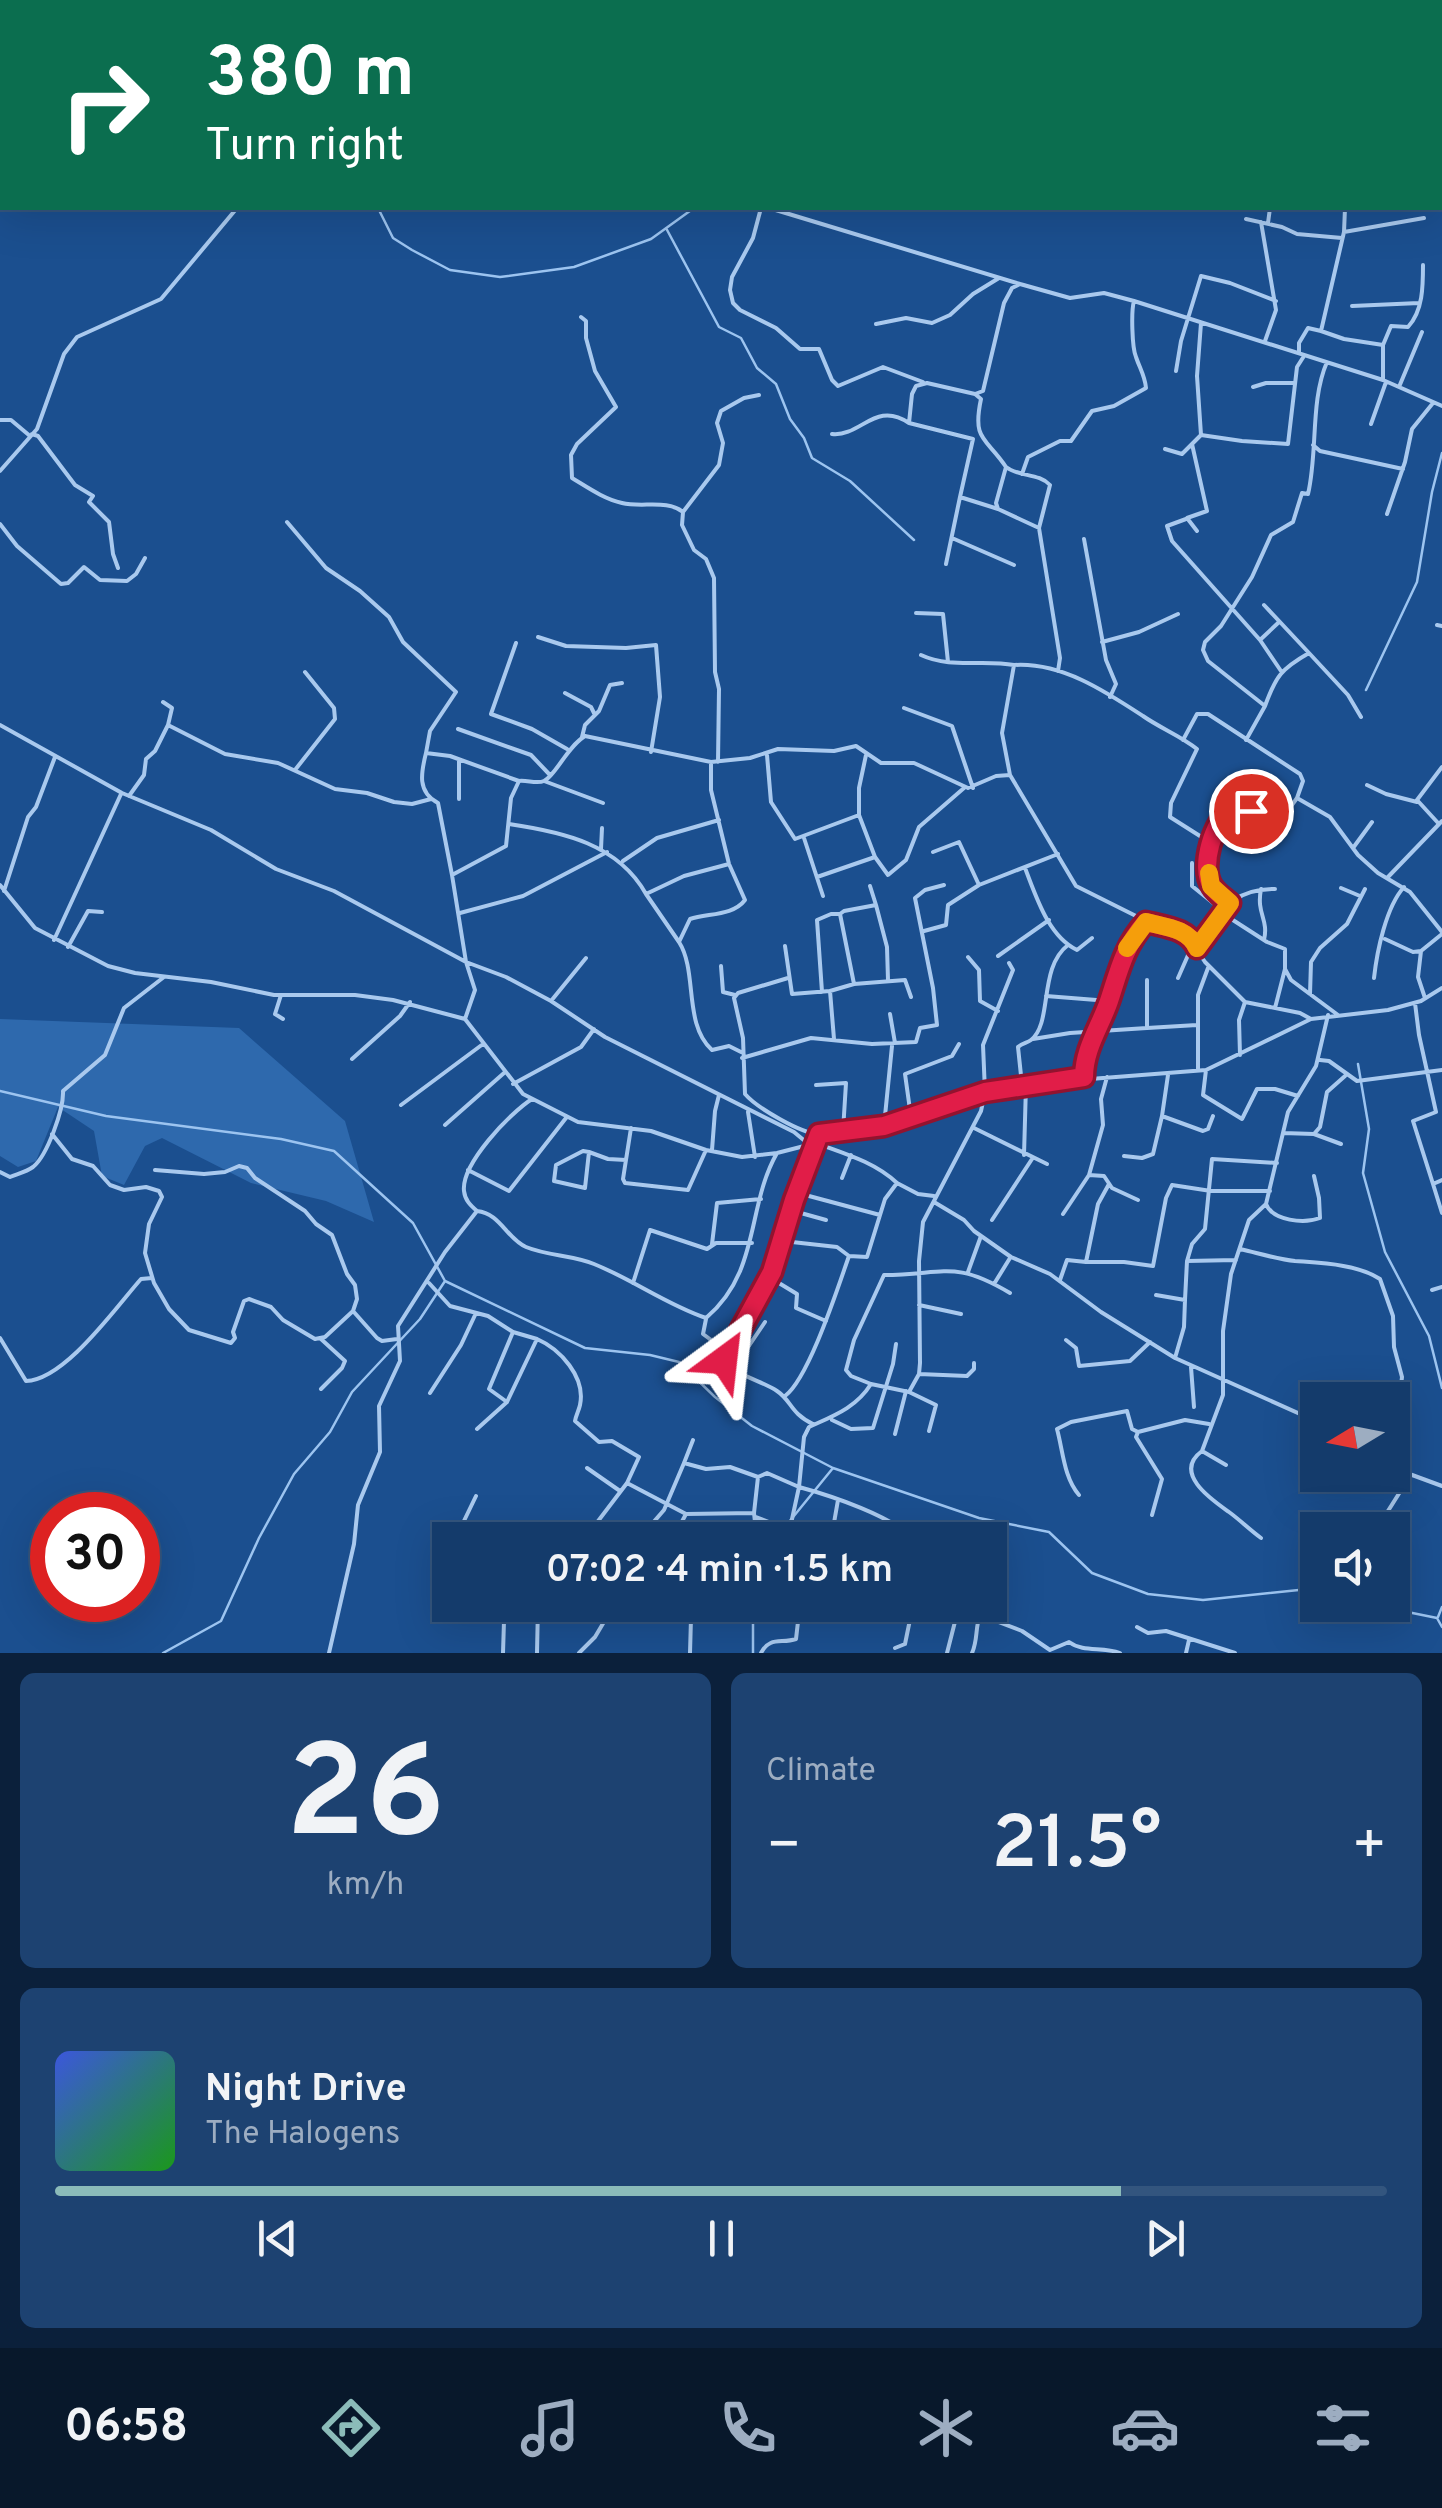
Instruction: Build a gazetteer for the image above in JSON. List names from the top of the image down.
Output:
{
  "north": "left",
  "page": {
    "turn": ["380 m", "Turn right"],
    "limit": "30",
    "trip": "07:02 · 4 min · 1.5 km",
    "tile": [
      ["26", "km/h"],
      "Climate"
    ],
    "heat": ["−", "21.5°", "+"],
    "song": ["Night Drive", "The Halogens"],
    "tabs": "06:58"
  }
}
